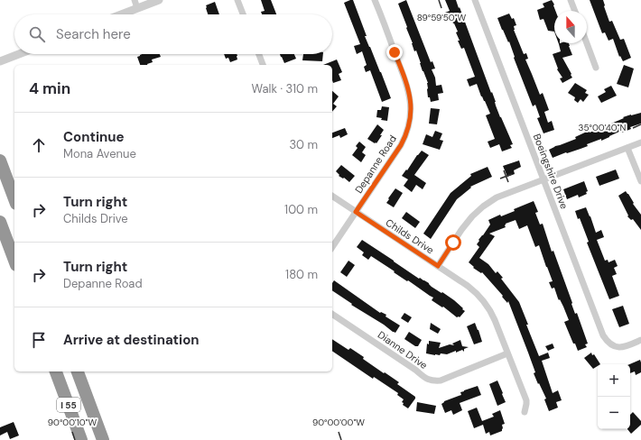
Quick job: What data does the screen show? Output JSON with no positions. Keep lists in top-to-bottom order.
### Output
{
  "streets": {
    "highway": ["I 55"],
    "street": [
      "Depanne Road",
      "Boeingshire Drive",
      "Childs Drive",
      "Dianne Drive"
    ]
  },
  "crossings": [
    ["Depanne Road", "Childs Drive"],
    ["Childs Drive", "Dianne Drive"]
  ],
  "north": "top",
  "page": {
    "search": "Search here",
    "heading": ["4 min", "Walk · 310 m"],
    "list": [
      ["Continue", "Mona Avenue", "30 m"],
      ["Turn right", "Childs Drive", "100 m"],
      ["Turn right", "Depanne Road", "180 m"],
      "Arrive at destination"
    ],
    "map_buttons": ["+", "−"]
  },
  "coordinates": [
    "89°59'50\"W",
    "35°00'40\"N",
    "90°00'10\"W",
    "90°00'00\"W"
  ]
}
